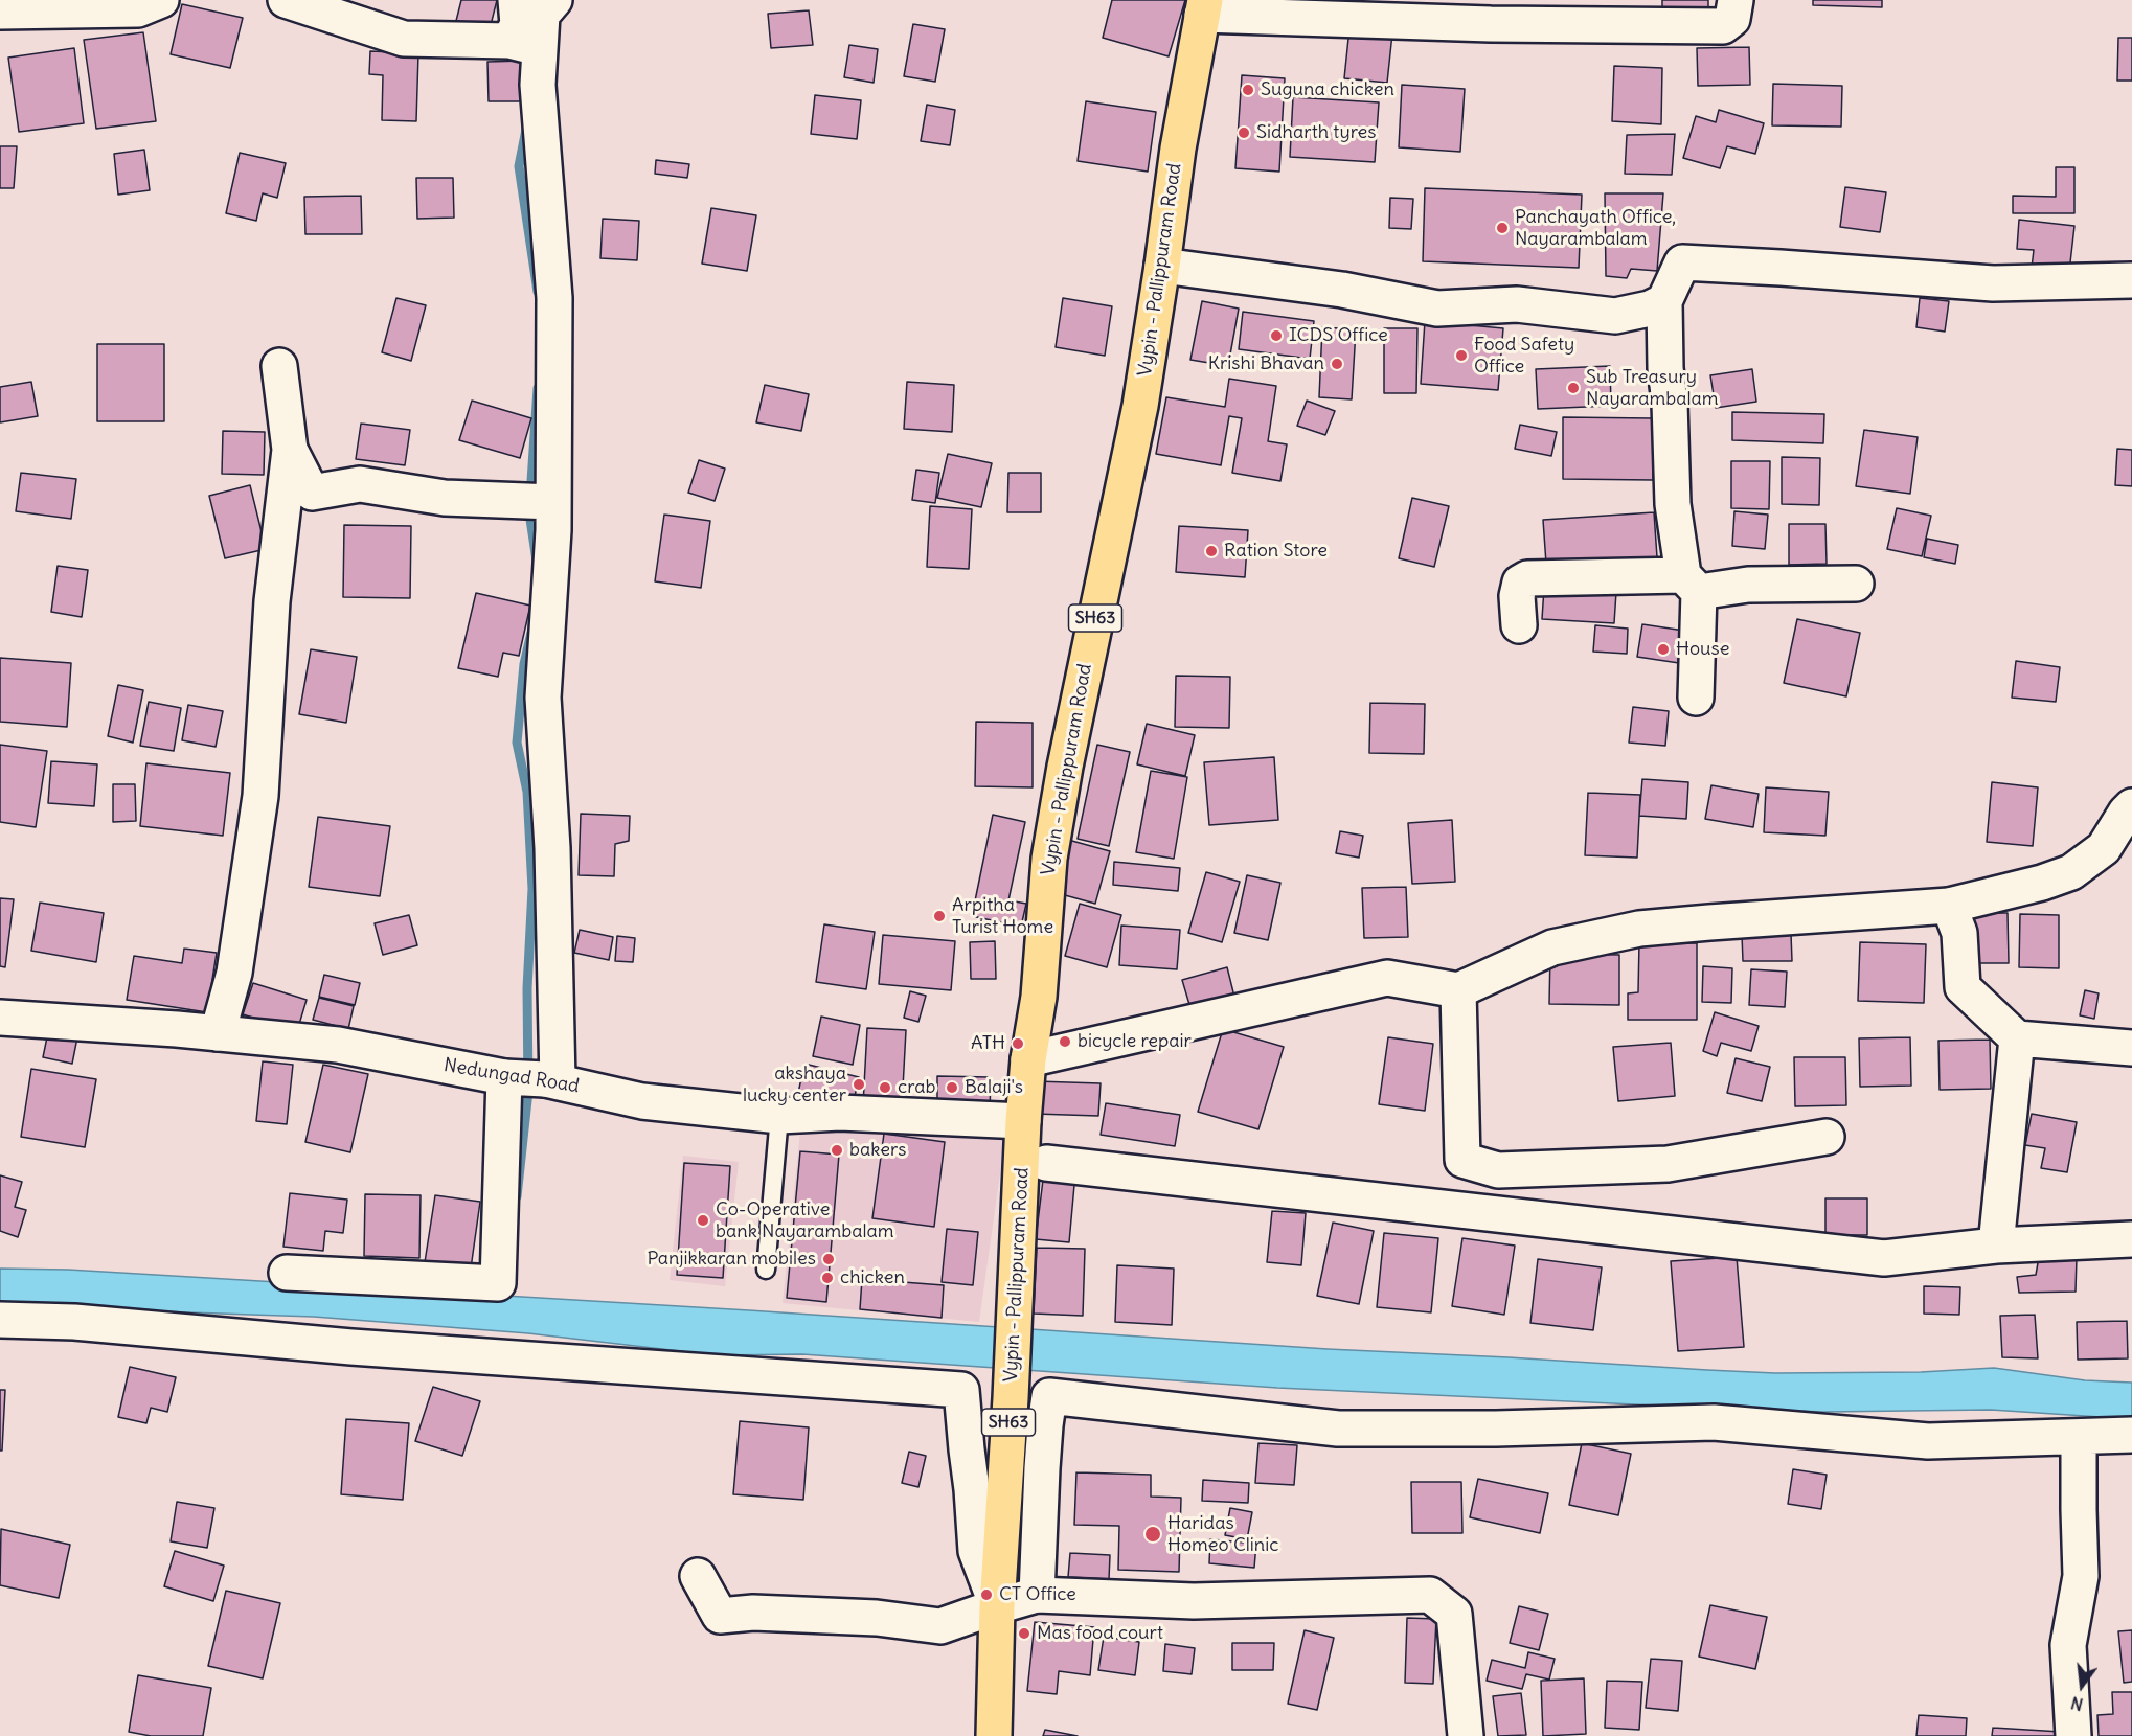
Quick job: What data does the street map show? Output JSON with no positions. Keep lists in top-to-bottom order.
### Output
{
  "streets": {
    "main road": ["Vypin - Pallippuram Road", "SH63"],
    "street": ["Nedungad Road"]
  },
  "crossings": [
    ["Vypin - Pallippuram Road", "Nedungad Road"]
  ],
  "places": [
    "Suguna chicken",
    "Sidharth tyres",
    "Panchayath Office, Nayarambalam",
    "ICDS Office",
    "Food Safety Office",
    "Krishi Bhavan",
    "Sub Treasury Nayarambalam",
    "Ration Store",
    "House",
    "Arpitha Turist Home",
    "bicycle repair",
    "ATH",
    "akshaya lucky center",
    "crab",
    "Balaji's",
    "bakers",
    "Co-Operative bank Nayarambalam",
    "Panjikkaran mobiles",
    "chicken",
    "Haridas Homeo Clinic",
    "CT Office",
    "Mas food court"
  ],
  "north": "bottom"
}
